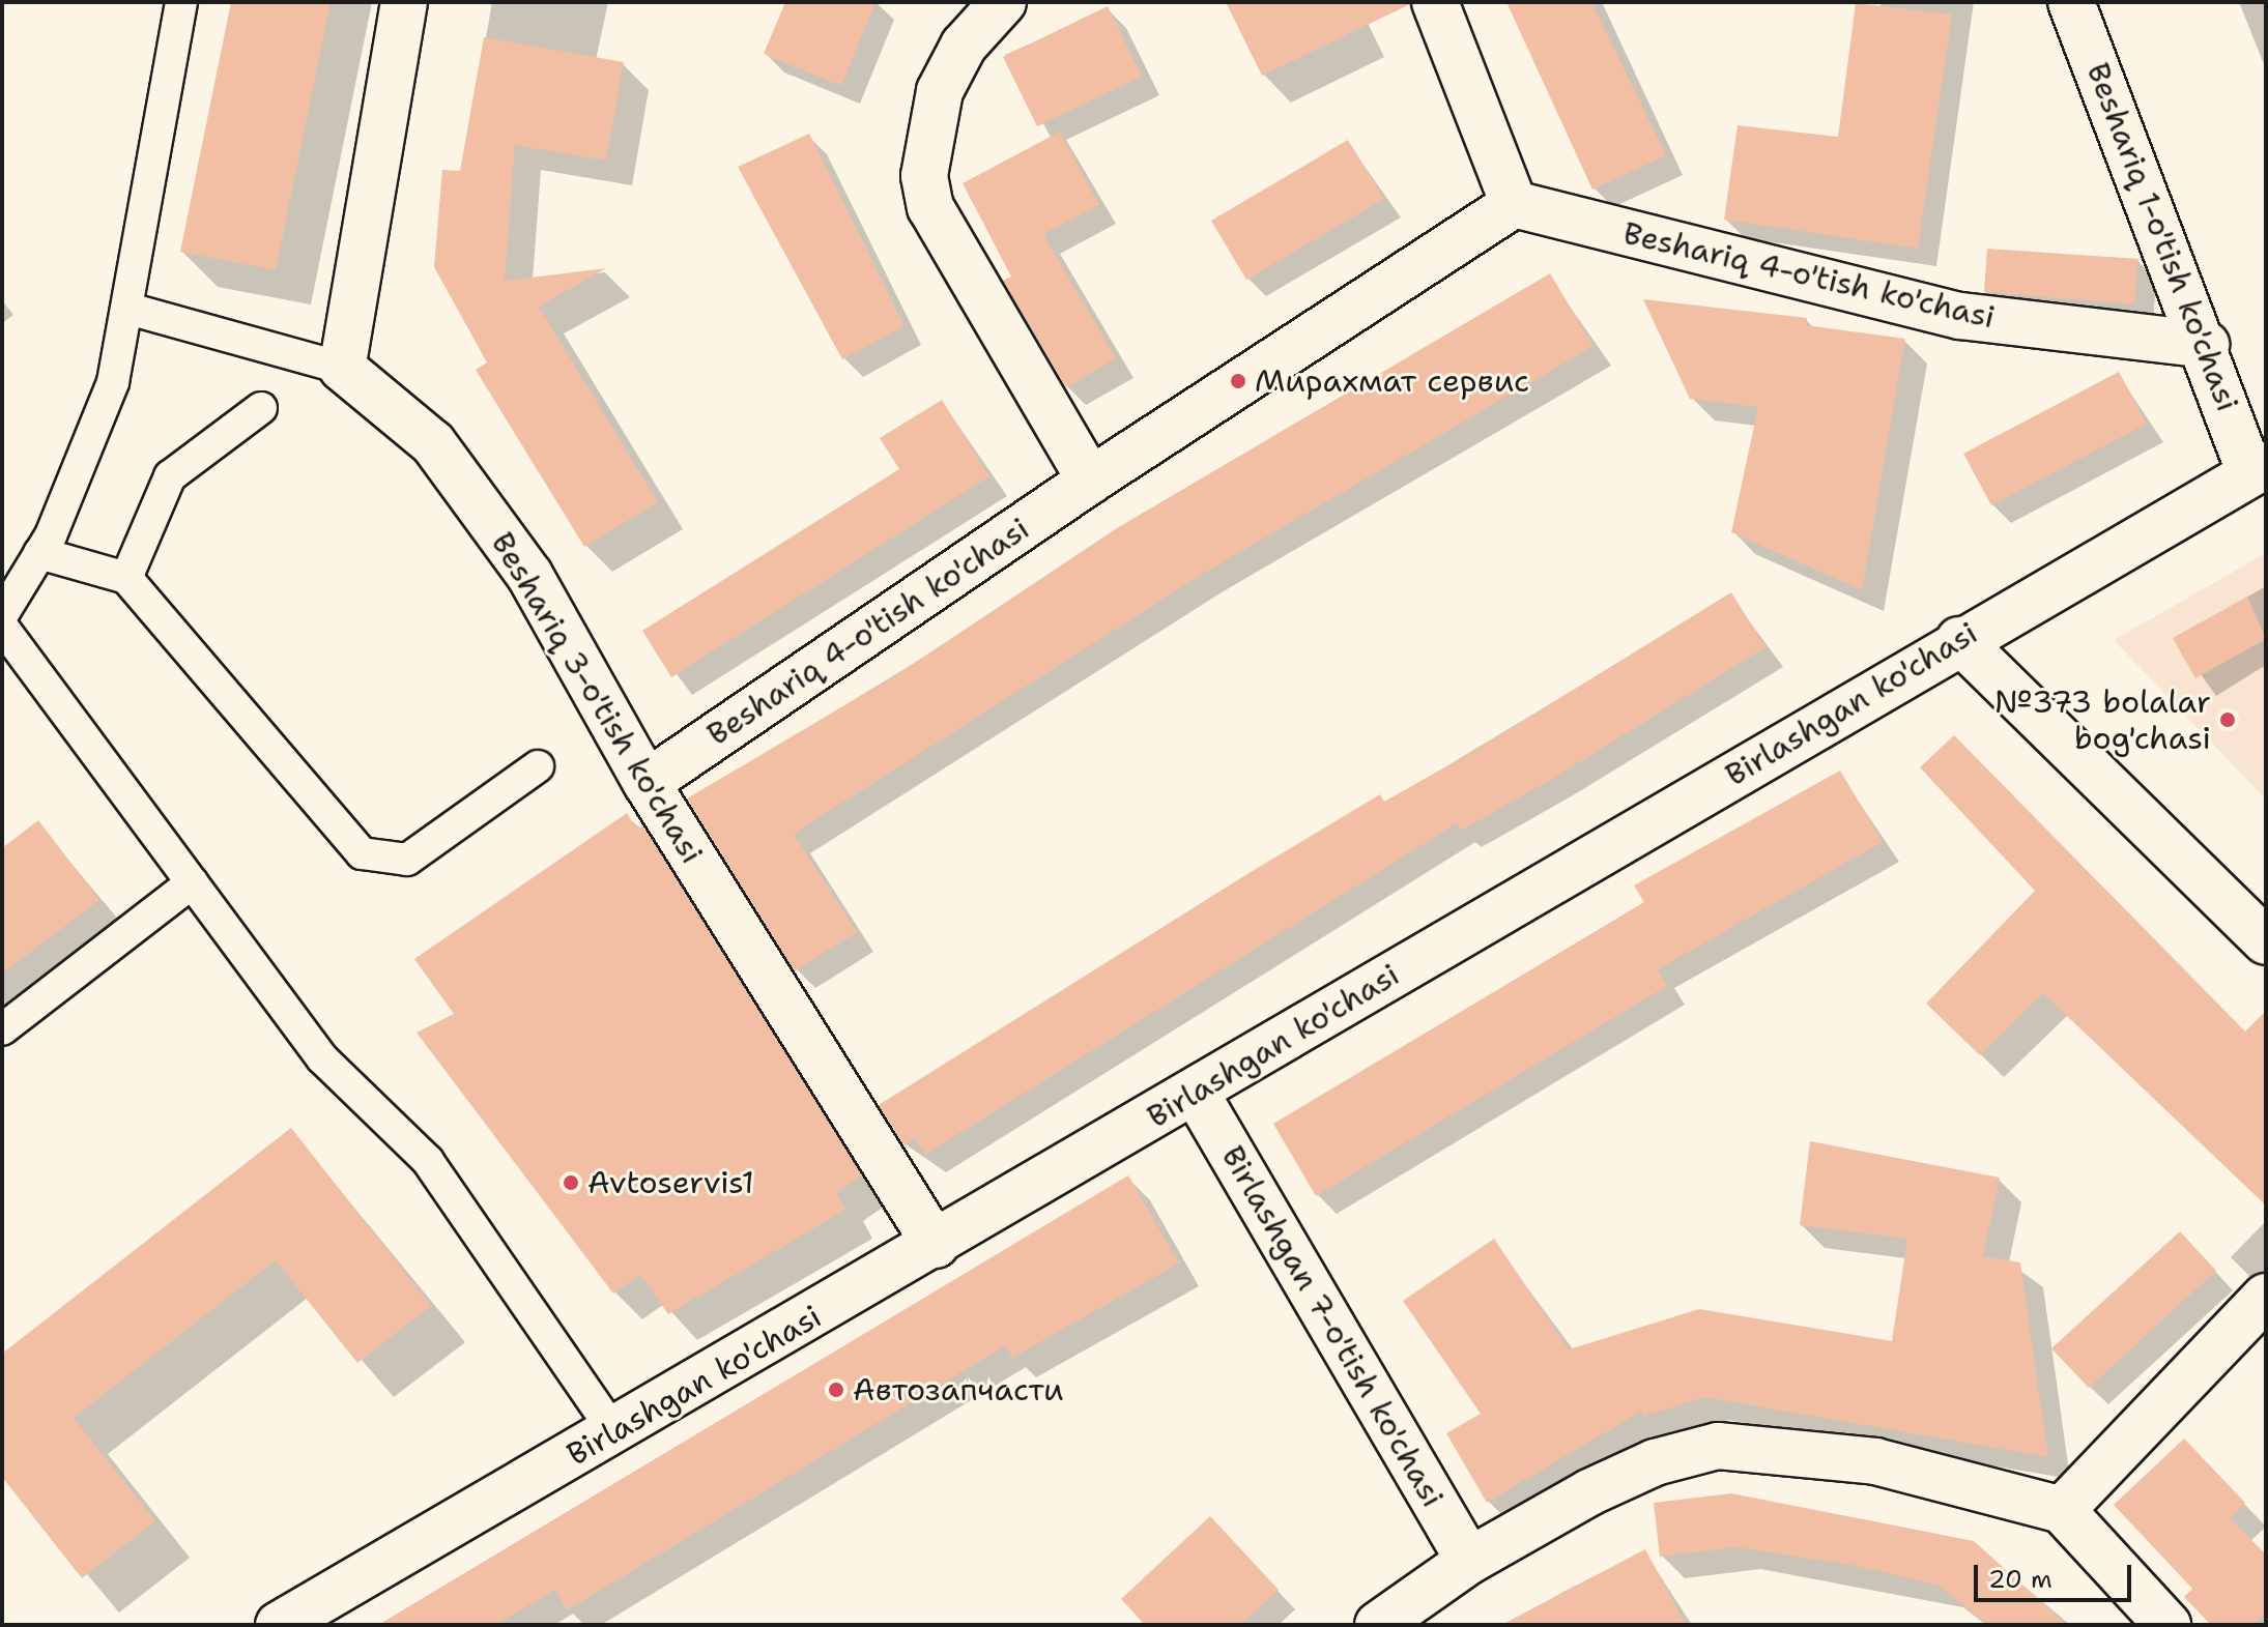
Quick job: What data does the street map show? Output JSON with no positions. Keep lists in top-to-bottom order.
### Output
{
  "streets": {
    "street": [
      "Beshariq 1-o'tish ko'chasi",
      "Beshariq 4-o'tish ko'chasi",
      "Beshariq 3-o'tish ko'chasi",
      "Birlashgan ko'chasi",
      "Birlashgan 7-o'tish ko'chasi"
    ]
  },
  "crossings": [
    ["Beshariq 1-o'tish ko'chasi", "Beshariq 4-o'tish ko'chasi"],
    ["Beshariq 1-o'tish ko'chasi", "Birlashgan ko'chasi"],
    ["Beshariq 4-o'tish ko'chasi", "Beshariq 3-o'tish ko'chasi"],
    ["Beshariq 3-o'tish ko'chasi", "Birlashgan ko'chasi"],
    ["Birlashgan ko'chasi", "Birlashgan 7-o'tish ko'chasi"]
  ],
  "places": [
    "Мирахмат сервис",
    "№373 bolalar bog'chasi",
    "Avtoservis1",
    "Автозапчасти"
  ],
  "scale_bar": "20 m"
}
